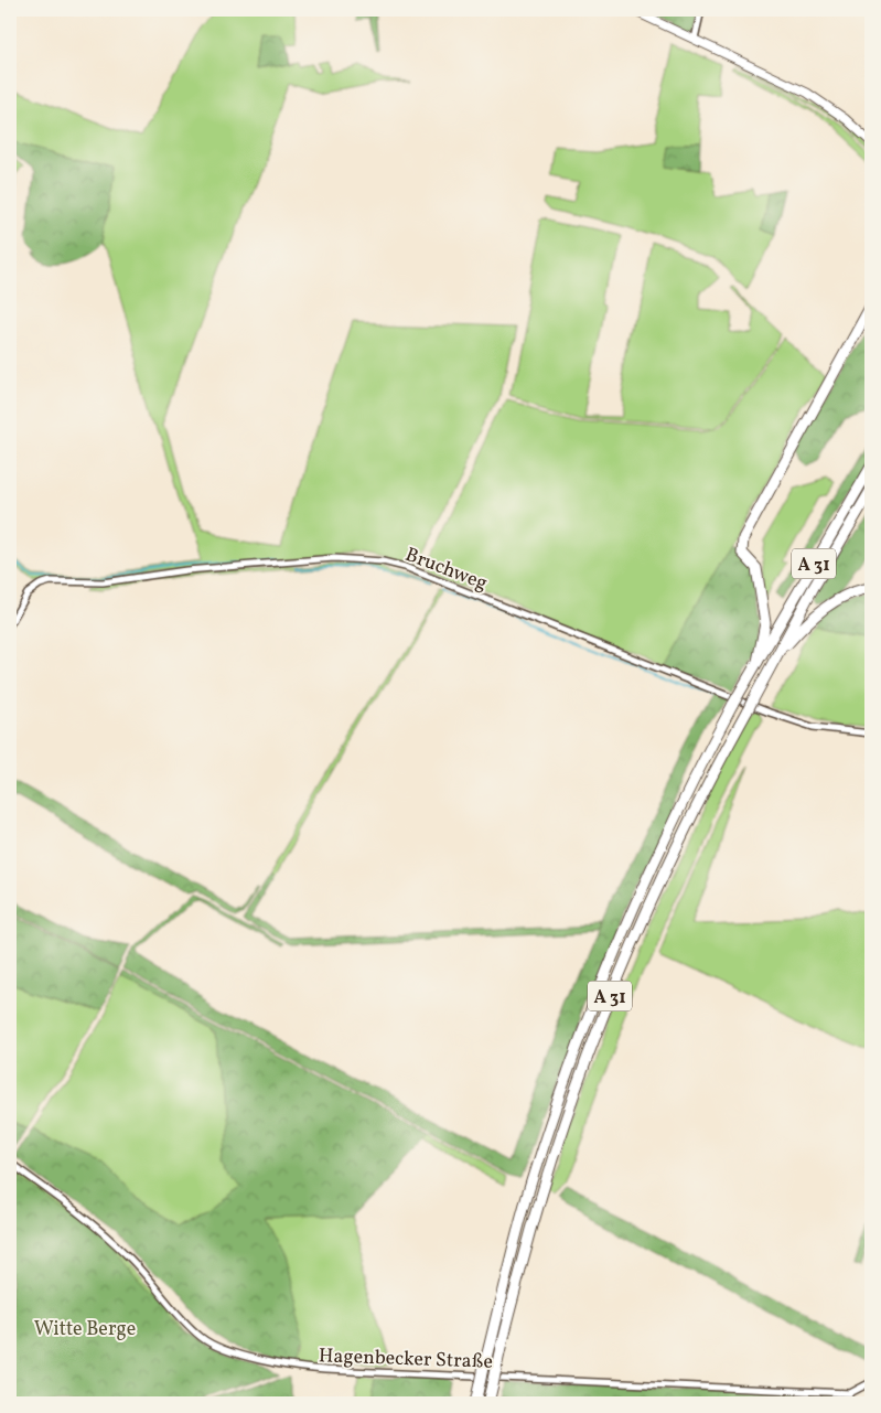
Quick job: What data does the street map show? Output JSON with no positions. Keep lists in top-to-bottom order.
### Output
{
  "streets": {
    "highway": ["A 31"],
    "street": ["Bruchweg", "Hagenbecker Straße"]
  },
  "parks": ["Witte Berge"]
}
